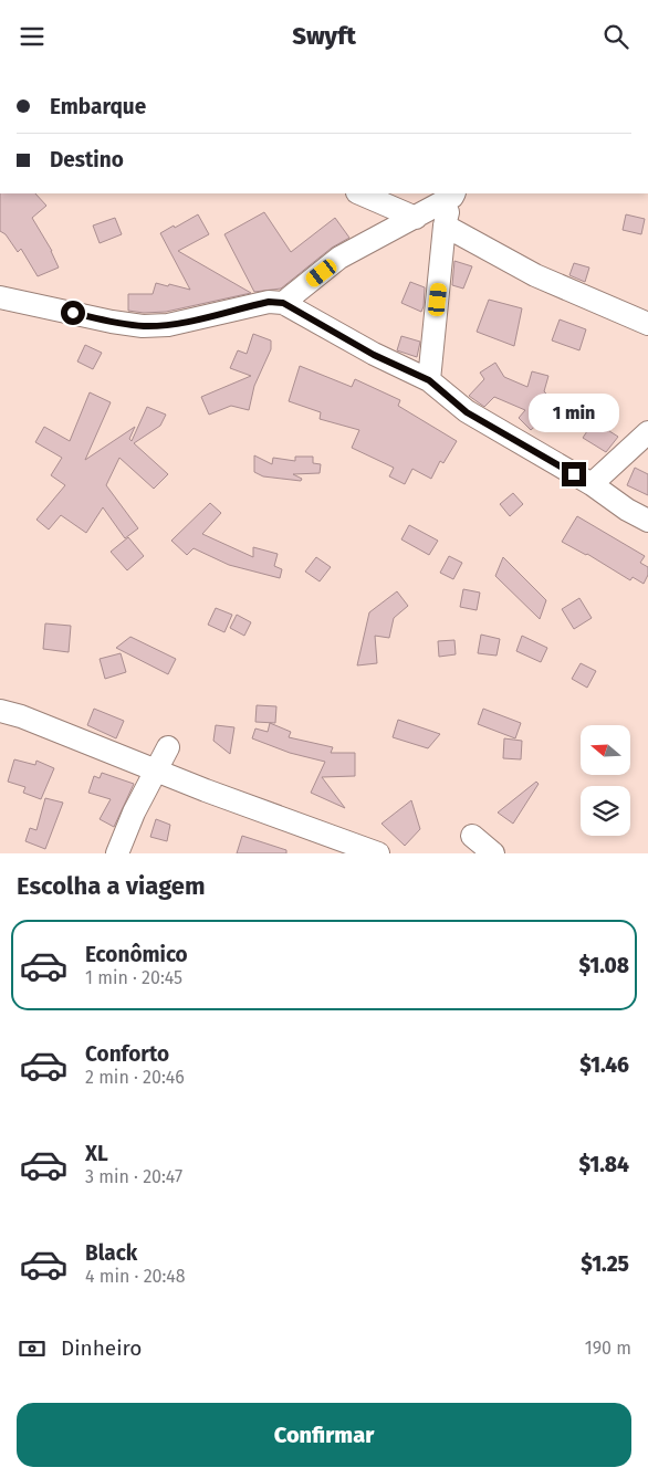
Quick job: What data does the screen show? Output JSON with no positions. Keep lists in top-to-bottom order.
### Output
{
  "north": "left",
  "page": {
    "header": "Swyft",
    "banner": ["Embarque", "Destino"],
    "bubble": "1 min",
    "heading": "Escolha a viagem",
    "list": [
      {
        "name": "Econômico",
        "note": "1 min · 20:45",
        "value": "$1.08"
      },
      {
        "name": "Conforto",
        "note": "2 min · 20:46",
        "value": "$1.46"
      },
      {
        "name": "XL",
        "note": "3 min · 20:47",
        "value": "$1.84"
      },
      {
        "name": "Black",
        "note": "4 min · 20:48",
        "value": "$1.25"
      }
    ],
    "pay": ["Dinheiro", "190 m"],
    "buttons": "Confirmar"
  }
}
